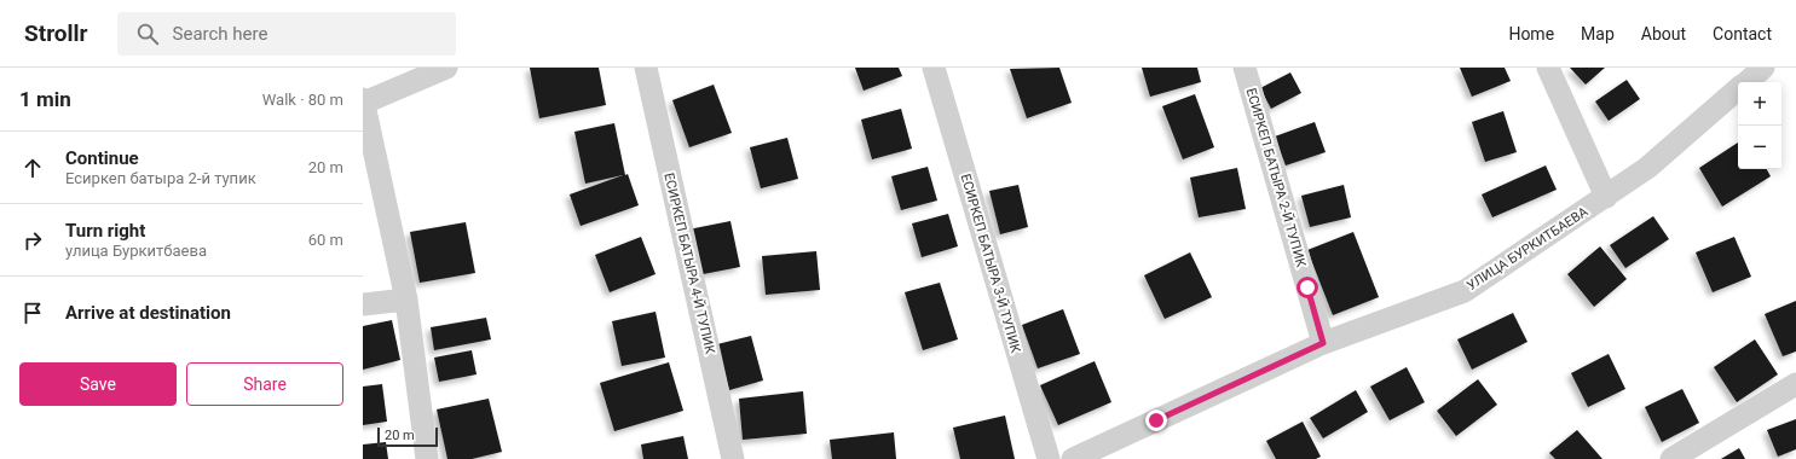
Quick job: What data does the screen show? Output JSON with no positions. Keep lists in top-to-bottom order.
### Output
{
  "streets": {
    "street": [
      "ЕСИРКЕП БАТЫРА 2-Й ТУПИК",
      "УЛИЦА БУРКИТБАЕВА",
      "ЕСИРКЕП БАТЫРА 4-Й ТУПИК",
      "ЕСИРКЕП БАТЫРА 3-Й ТУПИК"
    ]
  },
  "crossings": [
    ["ЕСИРКЕП БАТЫРА 2-Й ТУПИК", "УЛИЦА БУРКИТБАЕВА"]
  ],
  "scale_bar": "20 m",
  "page": {
    "header": "Strollr",
    "search": "Search here",
    "nav": [
      "Home",
      "Map",
      "About",
      "Contact"
    ],
    "heading": ["1 min", "Walk · 80 m"],
    "map_buttons": ["+", "−"],
    "list": [
      ["Continue", "Есиркеп батыра 2-й тупик", "20 m"],
      ["Turn right", "улица Буркитбаева", "60 m"],
      "Arrive at destination"
    ],
    "buttons": ["Save", "Share"],
    "scale": "20 m"
  }
}
